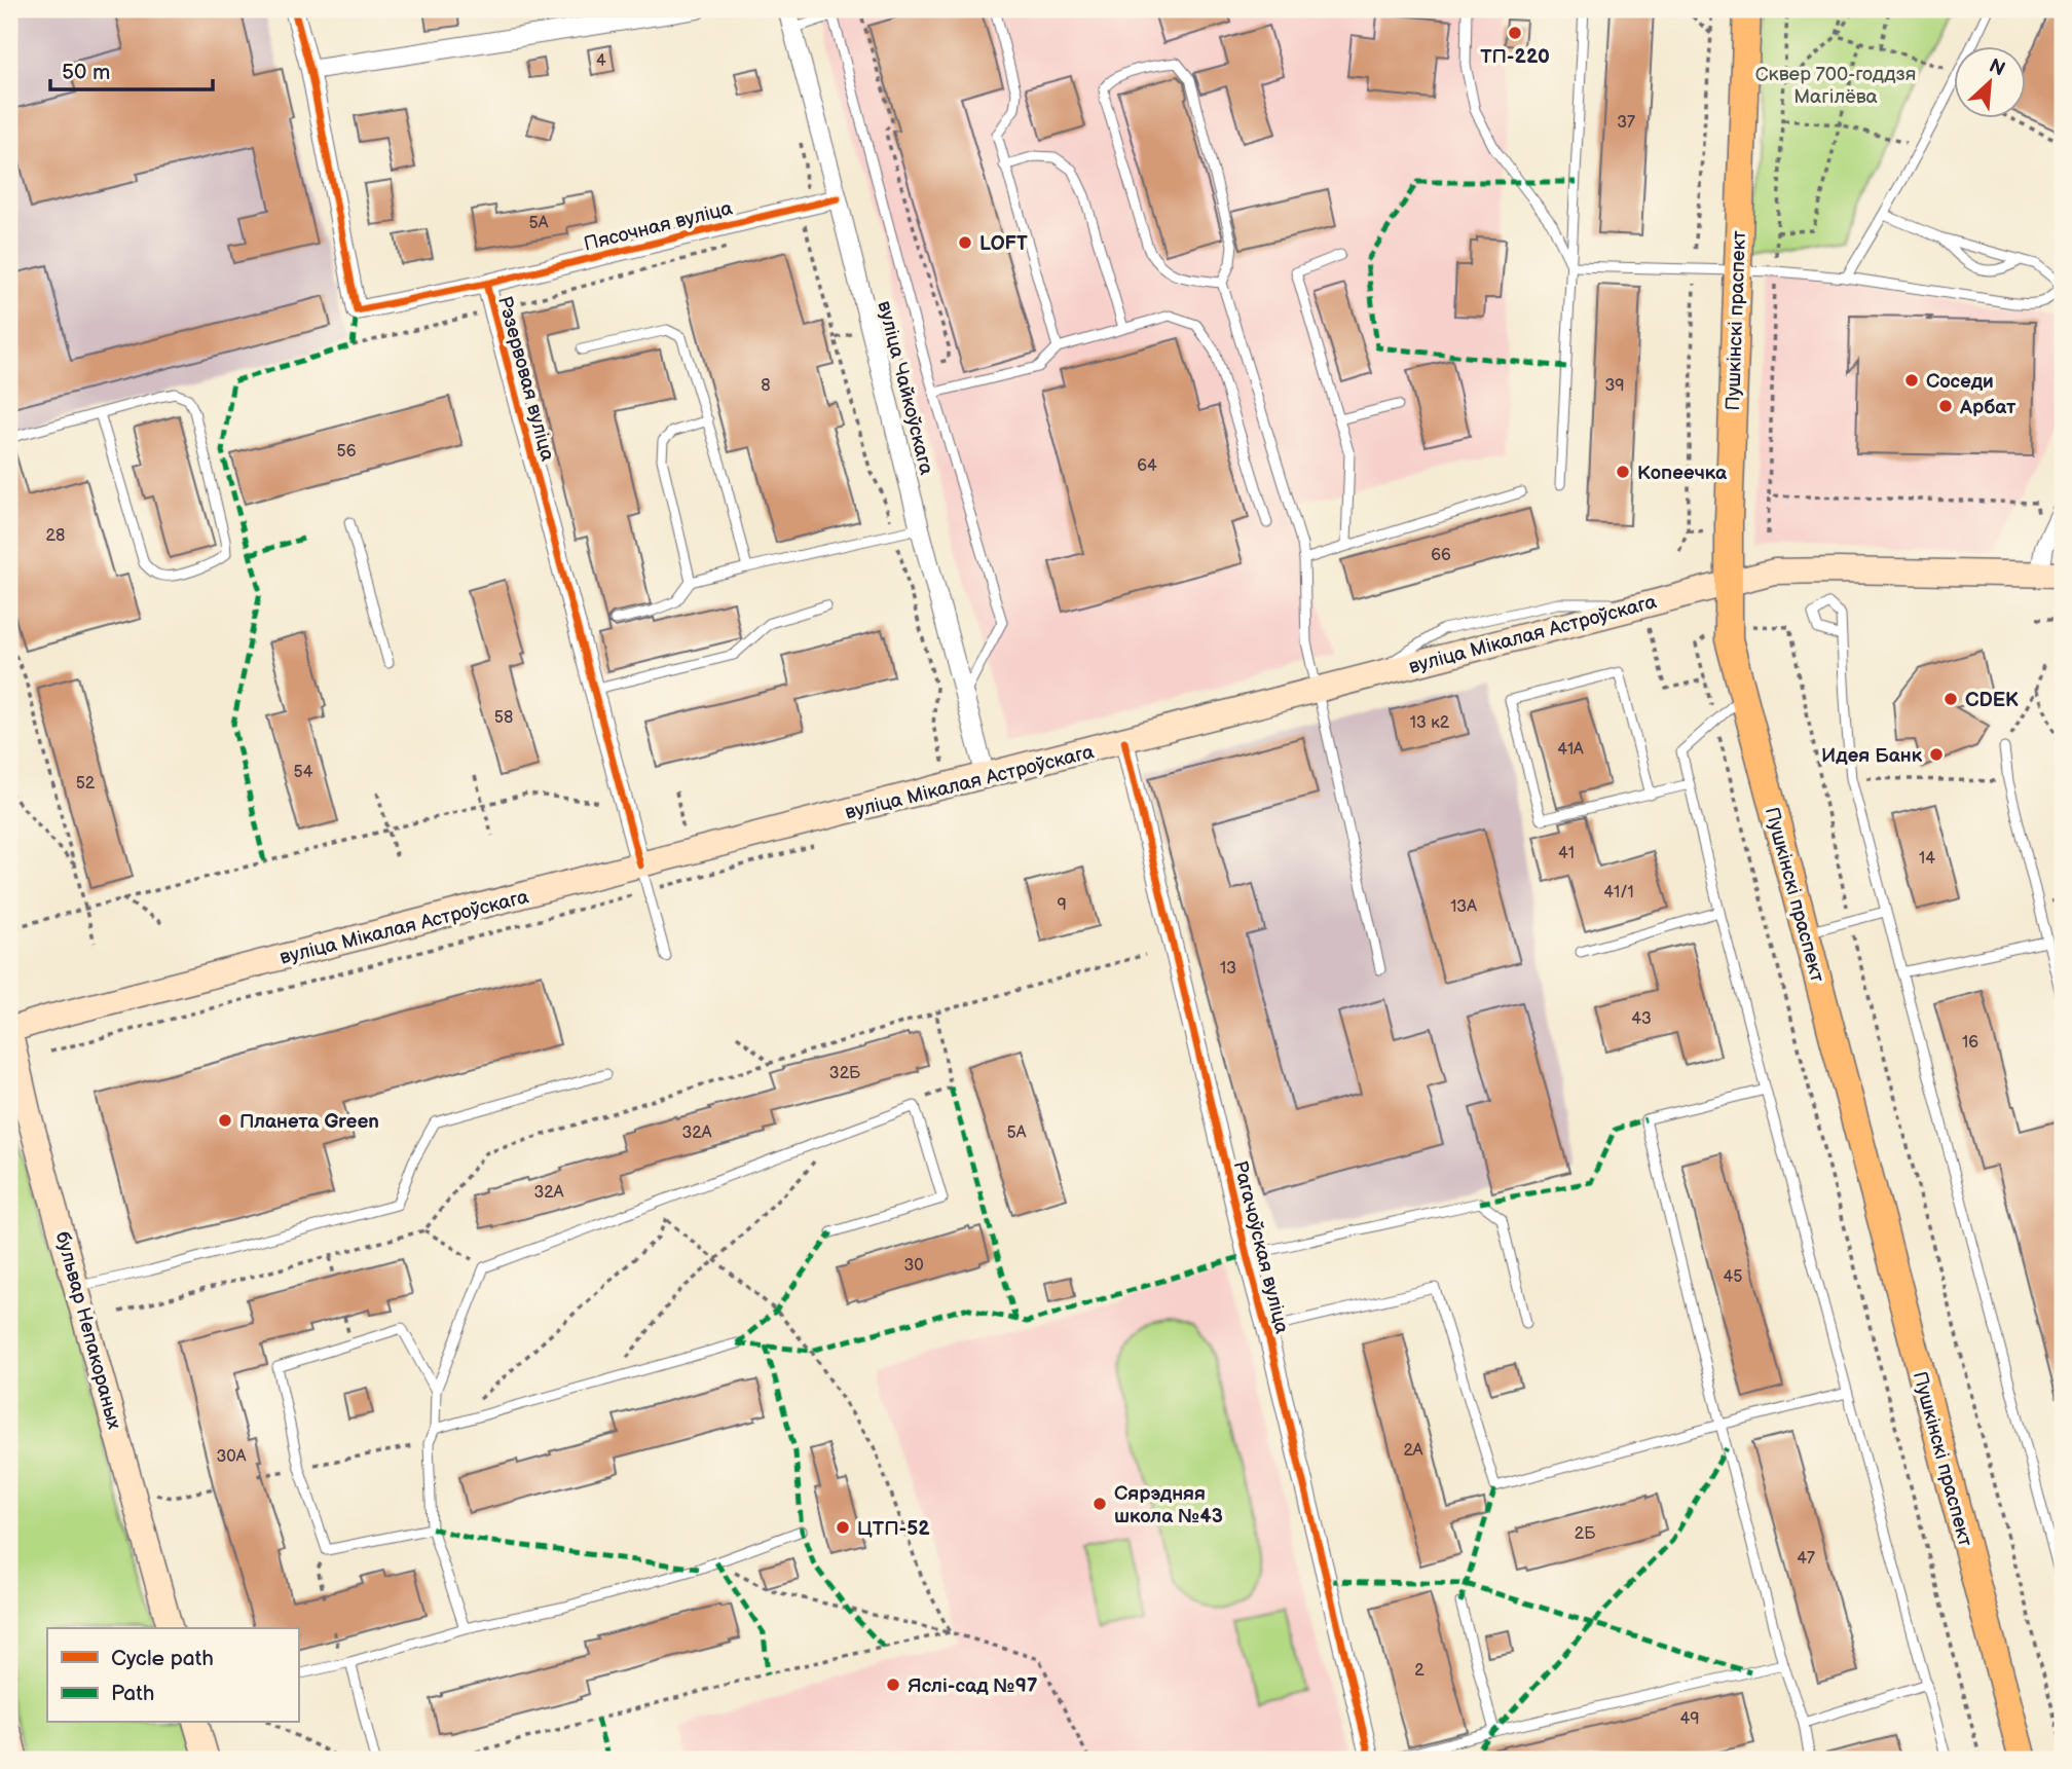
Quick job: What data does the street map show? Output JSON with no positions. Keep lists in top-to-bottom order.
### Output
{
  "streets": {
    "main road": ["Пушкінскі праспект", "вуліца Мікалая Астроўскага", "бульвар Непакораных"],
    "street": [
      "Пясочная вуліца",
      "Рэзервовая вуліца",
      "вуліца Чайкоўскага",
      "Рагачоўская вуліца"
    ]
  },
  "crossings": [
    ["Пясочная вуліца", "Рэзервовая вуліца"],
    ["Пясочная вуліца", "вуліца Чайкоўскага"],
    ["Пушкінскі праспект", "вуліца Мікалая Астроўскага"],
    ["Рэзервовая вуліца", "вуліца Мікалая Астроўскага"],
    ["вуліца Чайкоўскага", "вуліца Мікалая Астроўскага"],
    ["вуліца Мікалая Астроўскага", "Рагачоўская вуліца"],
    ["вуліца Мікалая Астроўскага", "бульвар Непакораных"]
  ],
  "parks": ["Сквер 700-годдзя Магілёва"],
  "places": [
    "ТП-220",
    "LOFT",
    "Соседи",
    "Арбат",
    "Копеечка",
    "CDEK",
    "Идея Банк",
    "Планета Green",
    "Сярэдняя школа №43",
    "ЦТП-52",
    "Яслі-сад №97"
  ],
  "house_numbers": [
    "4",
    "37",
    "5А",
    "8",
    "39",
    "56",
    "64",
    "28",
    "66",
    "58",
    "13 к2",
    "41А",
    "54",
    "52",
    "41",
    "14",
    "41/1",
    "9",
    "13А",
    "13",
    "43",
    "16",
    "32Б",
    "32А",
    "5А",
    "32А",
    "30",
    "45",
    "2А",
    "30А",
    "2Б",
    "47",
    "2",
    "49"
  ],
  "legend": ["Cycle path", "Path"],
  "scale_bar": "50 m",
  "north": "top right"
}
